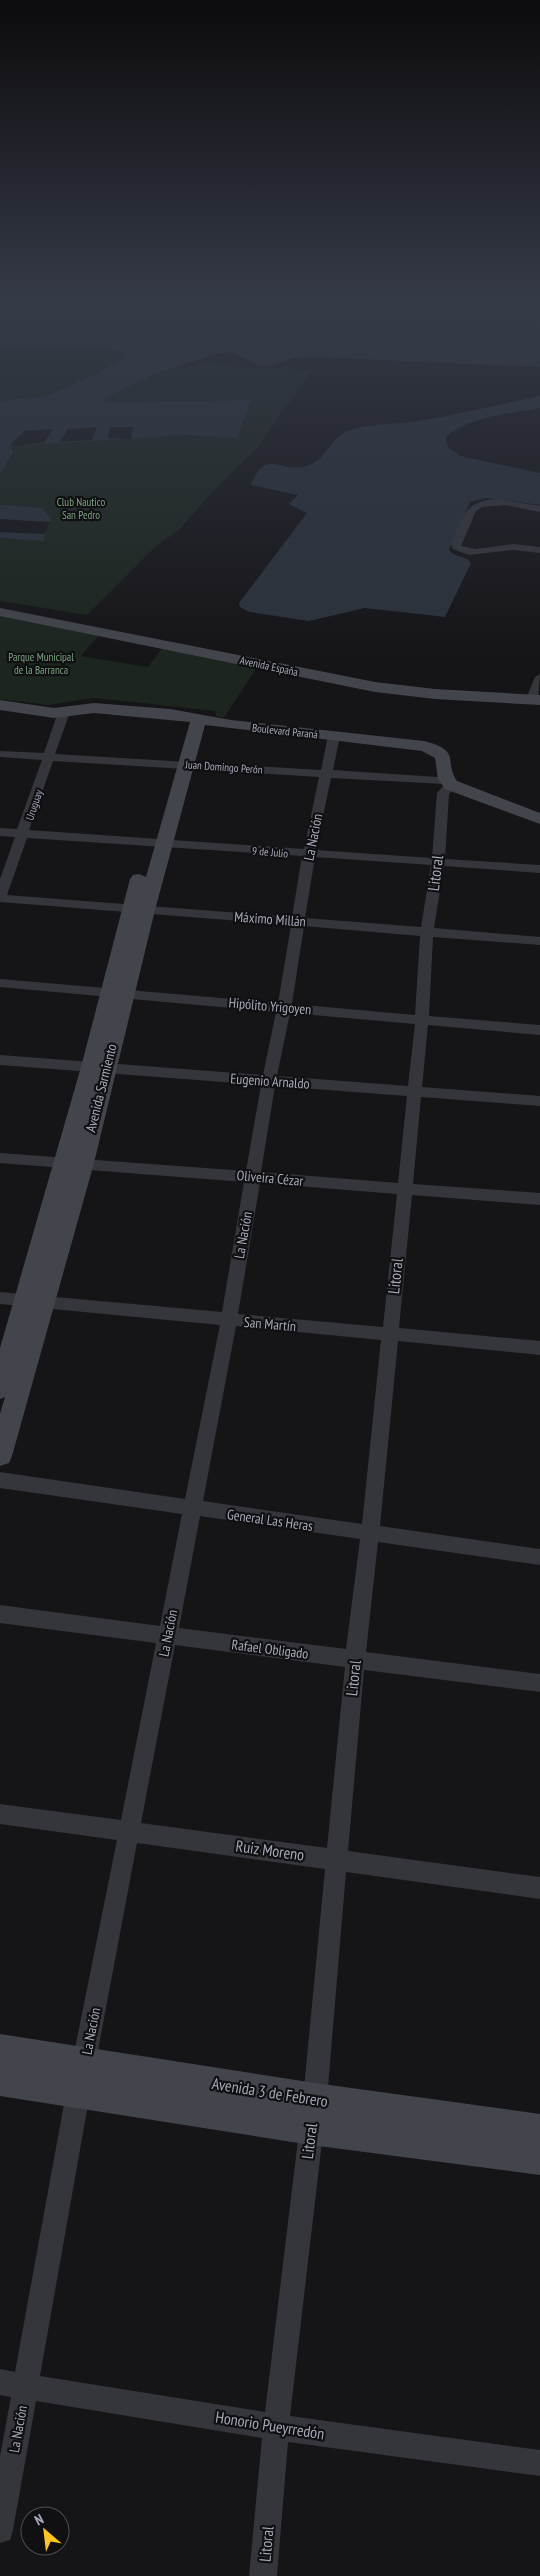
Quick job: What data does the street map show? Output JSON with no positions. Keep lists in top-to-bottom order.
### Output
{
  "streets": {
    "main road": [
      "Avenida España",
      "Boulevard Paraná",
      "Avenida Sarmiento",
      "Avenida 3 de Febrero"
    ],
    "street": [
      "Juan Domingo Perón",
      "Uruguay",
      "La Nación",
      "9 de Julio",
      "Litoral",
      "Máximo Millán",
      "Hipólito Yrigoyen",
      "Eugenio Arnaldo",
      "Oliveira Cézar",
      "San Martín",
      "General Las Heras",
      "Rafael Obligado",
      "Ruiz Moreno",
      "Honorio Pueyrredón"
    ]
  },
  "crossings": [
    ["Boulevard Paraná", "Juan Domingo Perón"],
    ["Boulevard Paraná", "Uruguay"],
    ["Boulevard Paraná", "La Nación"],
    ["Boulevard Paraná", "Litoral"],
    ["Boulevard Paraná", "Avenida Sarmiento"],
    ["Juan Domingo Perón", "Uruguay"],
    ["Juan Domingo Perón", "La Nación"],
    ["Juan Domingo Perón", "Litoral"],
    ["Juan Domingo Perón", "Avenida Sarmiento"],
    ["Uruguay", "9 de Julio"],
    ["Uruguay", "Máximo Millán"],
    ["La Nación", "9 de Julio"],
    ["La Nación", "Máximo Millán"],
    ["La Nación", "Hipólito Yrigoyen"],
    ["La Nación", "Eugenio Arnaldo"],
    ["La Nación", "Oliveira Cézar"],
    ["La Nación", "San Martín"],
    ["La Nación", "General Las Heras"],
    ["La Nación", "Rafael Obligado"],
    ["La Nación", "Ruiz Moreno"],
    ["La Nación", "Avenida 3 de Febrero"],
    ["La Nación", "Honorio Pueyrredón"],
    ["9 de Julio", "Litoral"],
    ["9 de Julio", "Avenida Sarmiento"],
    ["Litoral", "Máximo Millán"],
    ["Litoral", "Hipólito Yrigoyen"],
    ["Litoral", "Eugenio Arnaldo"],
    ["Litoral", "Oliveira Cézar"],
    ["Litoral", "San Martín"],
    ["Litoral", "General Las Heras"],
    ["Litoral", "Rafael Obligado"],
    ["Litoral", "Ruiz Moreno"],
    ["Litoral", "Avenida 3 de Febrero"],
    ["Litoral", "Honorio Pueyrredón"],
    ["Máximo Millán", "Avenida Sarmiento"],
    ["Hipólito Yrigoyen", "Avenida Sarmiento"],
    ["Eugenio Arnaldo", "Avenida Sarmiento"],
    ["Avenida Sarmiento", "Oliveira Cézar"],
    ["Avenida Sarmiento", "San Martín"]
  ],
  "parks": ["Club Nautico San Pedro", "Parque Municipal de la Barranca"],
  "north": "top left"
}
